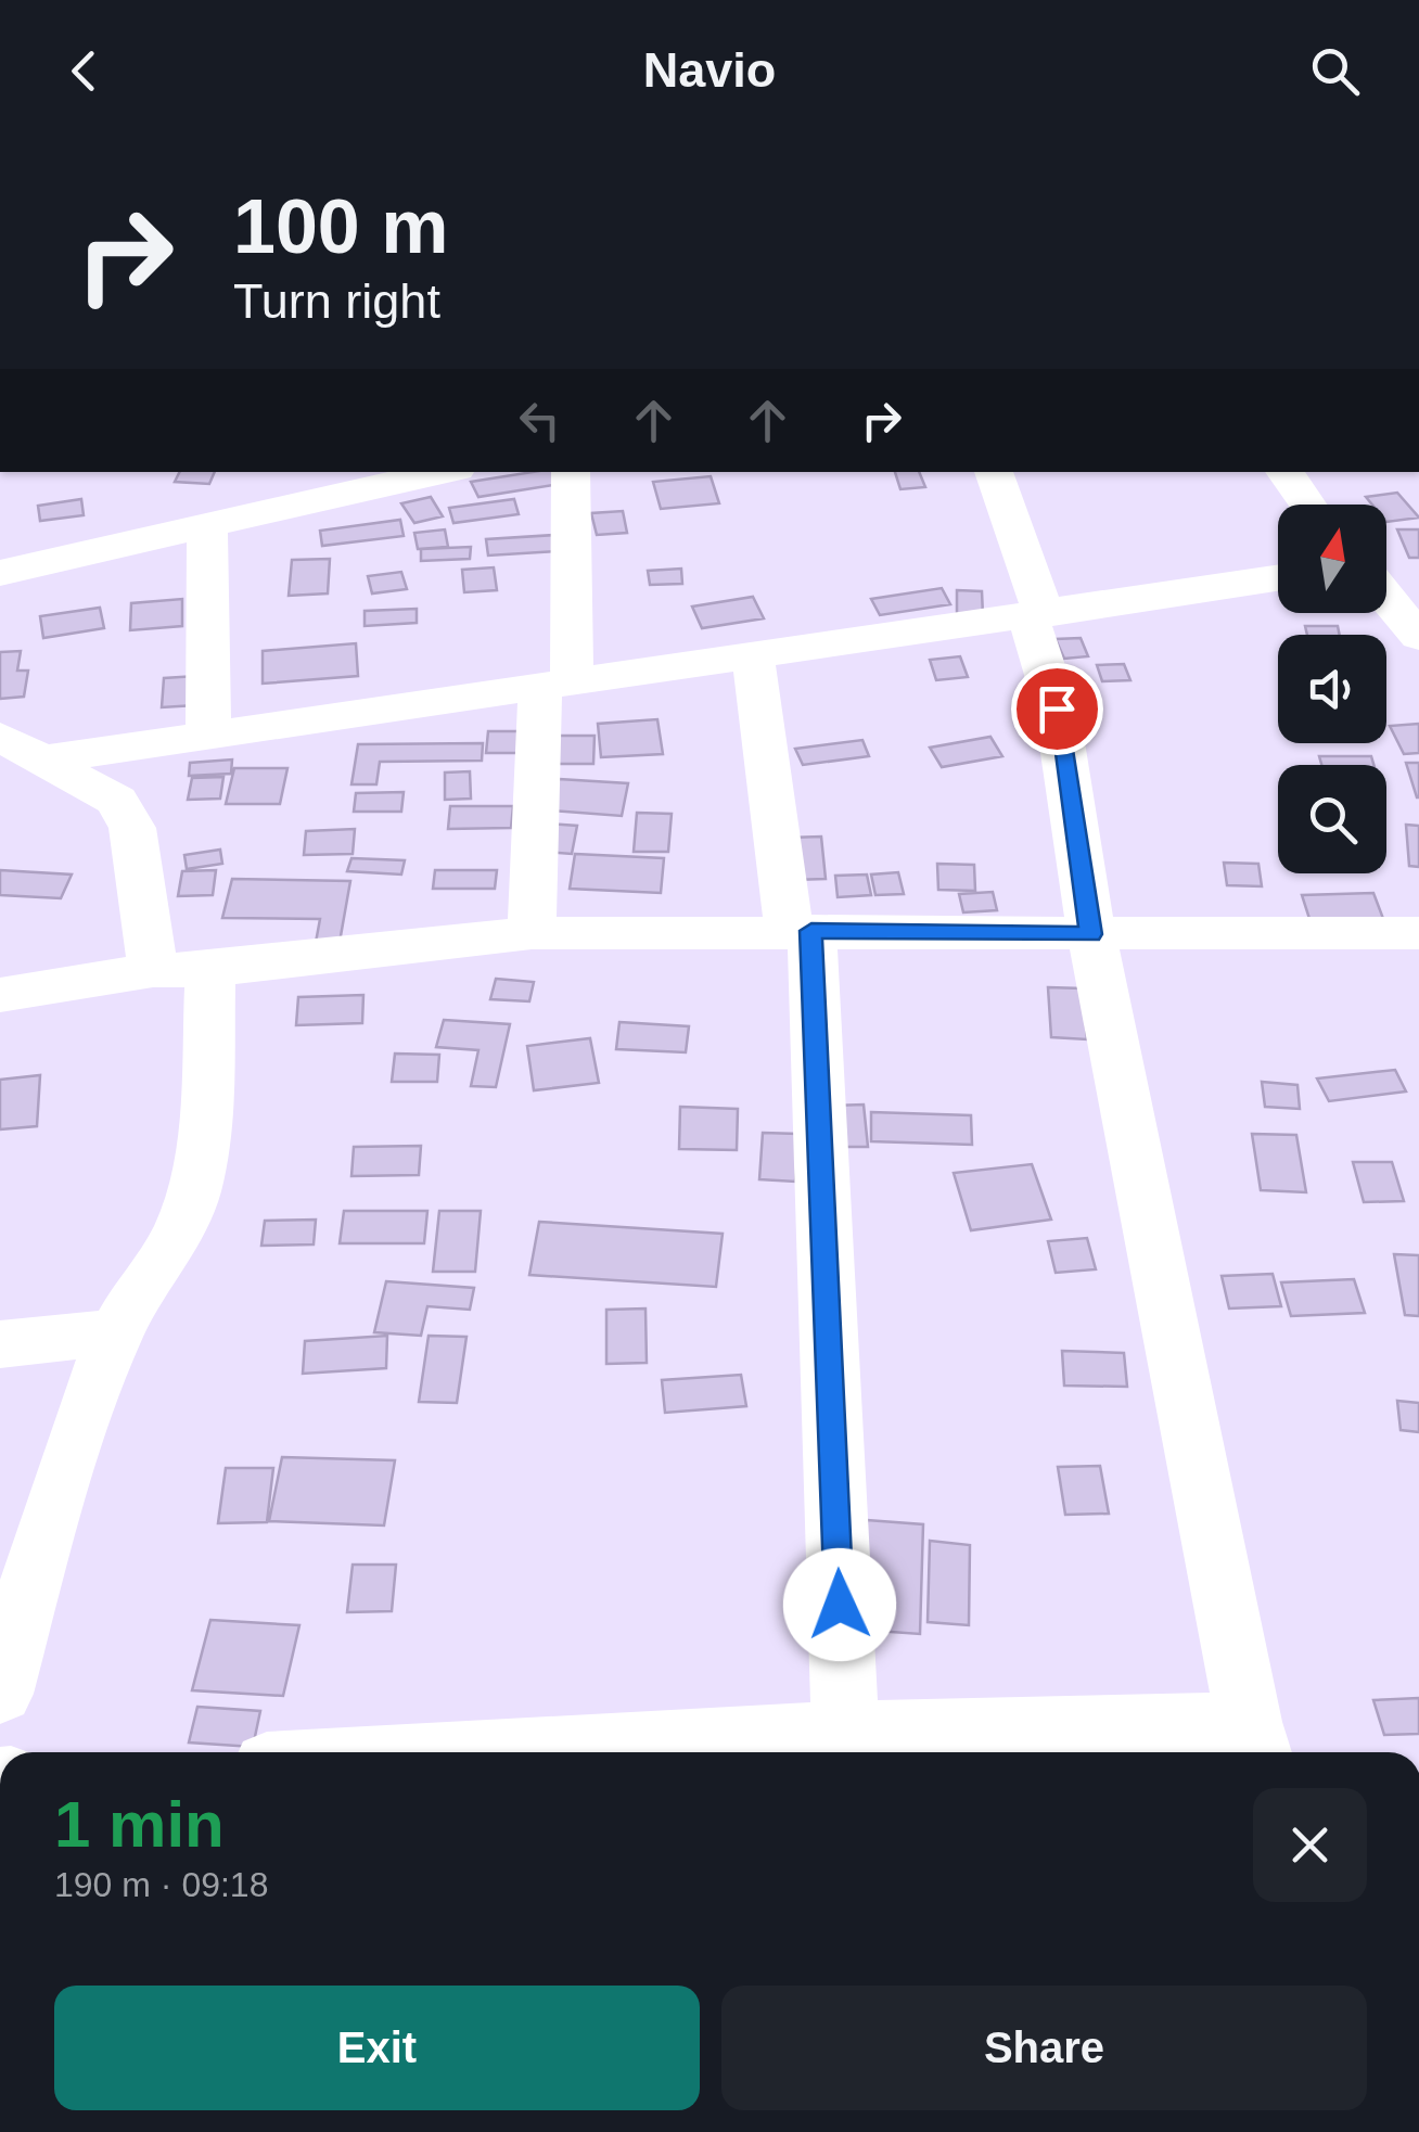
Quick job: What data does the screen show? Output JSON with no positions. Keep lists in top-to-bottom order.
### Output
{
  "north": "top",
  "page": {
    "header": "Navio",
    "turn": ["100 m", "Turn right"],
    "heading": ["1 min", "190 m · 09:18"],
    "buttons": ["Exit", "Share"]
  }
}
